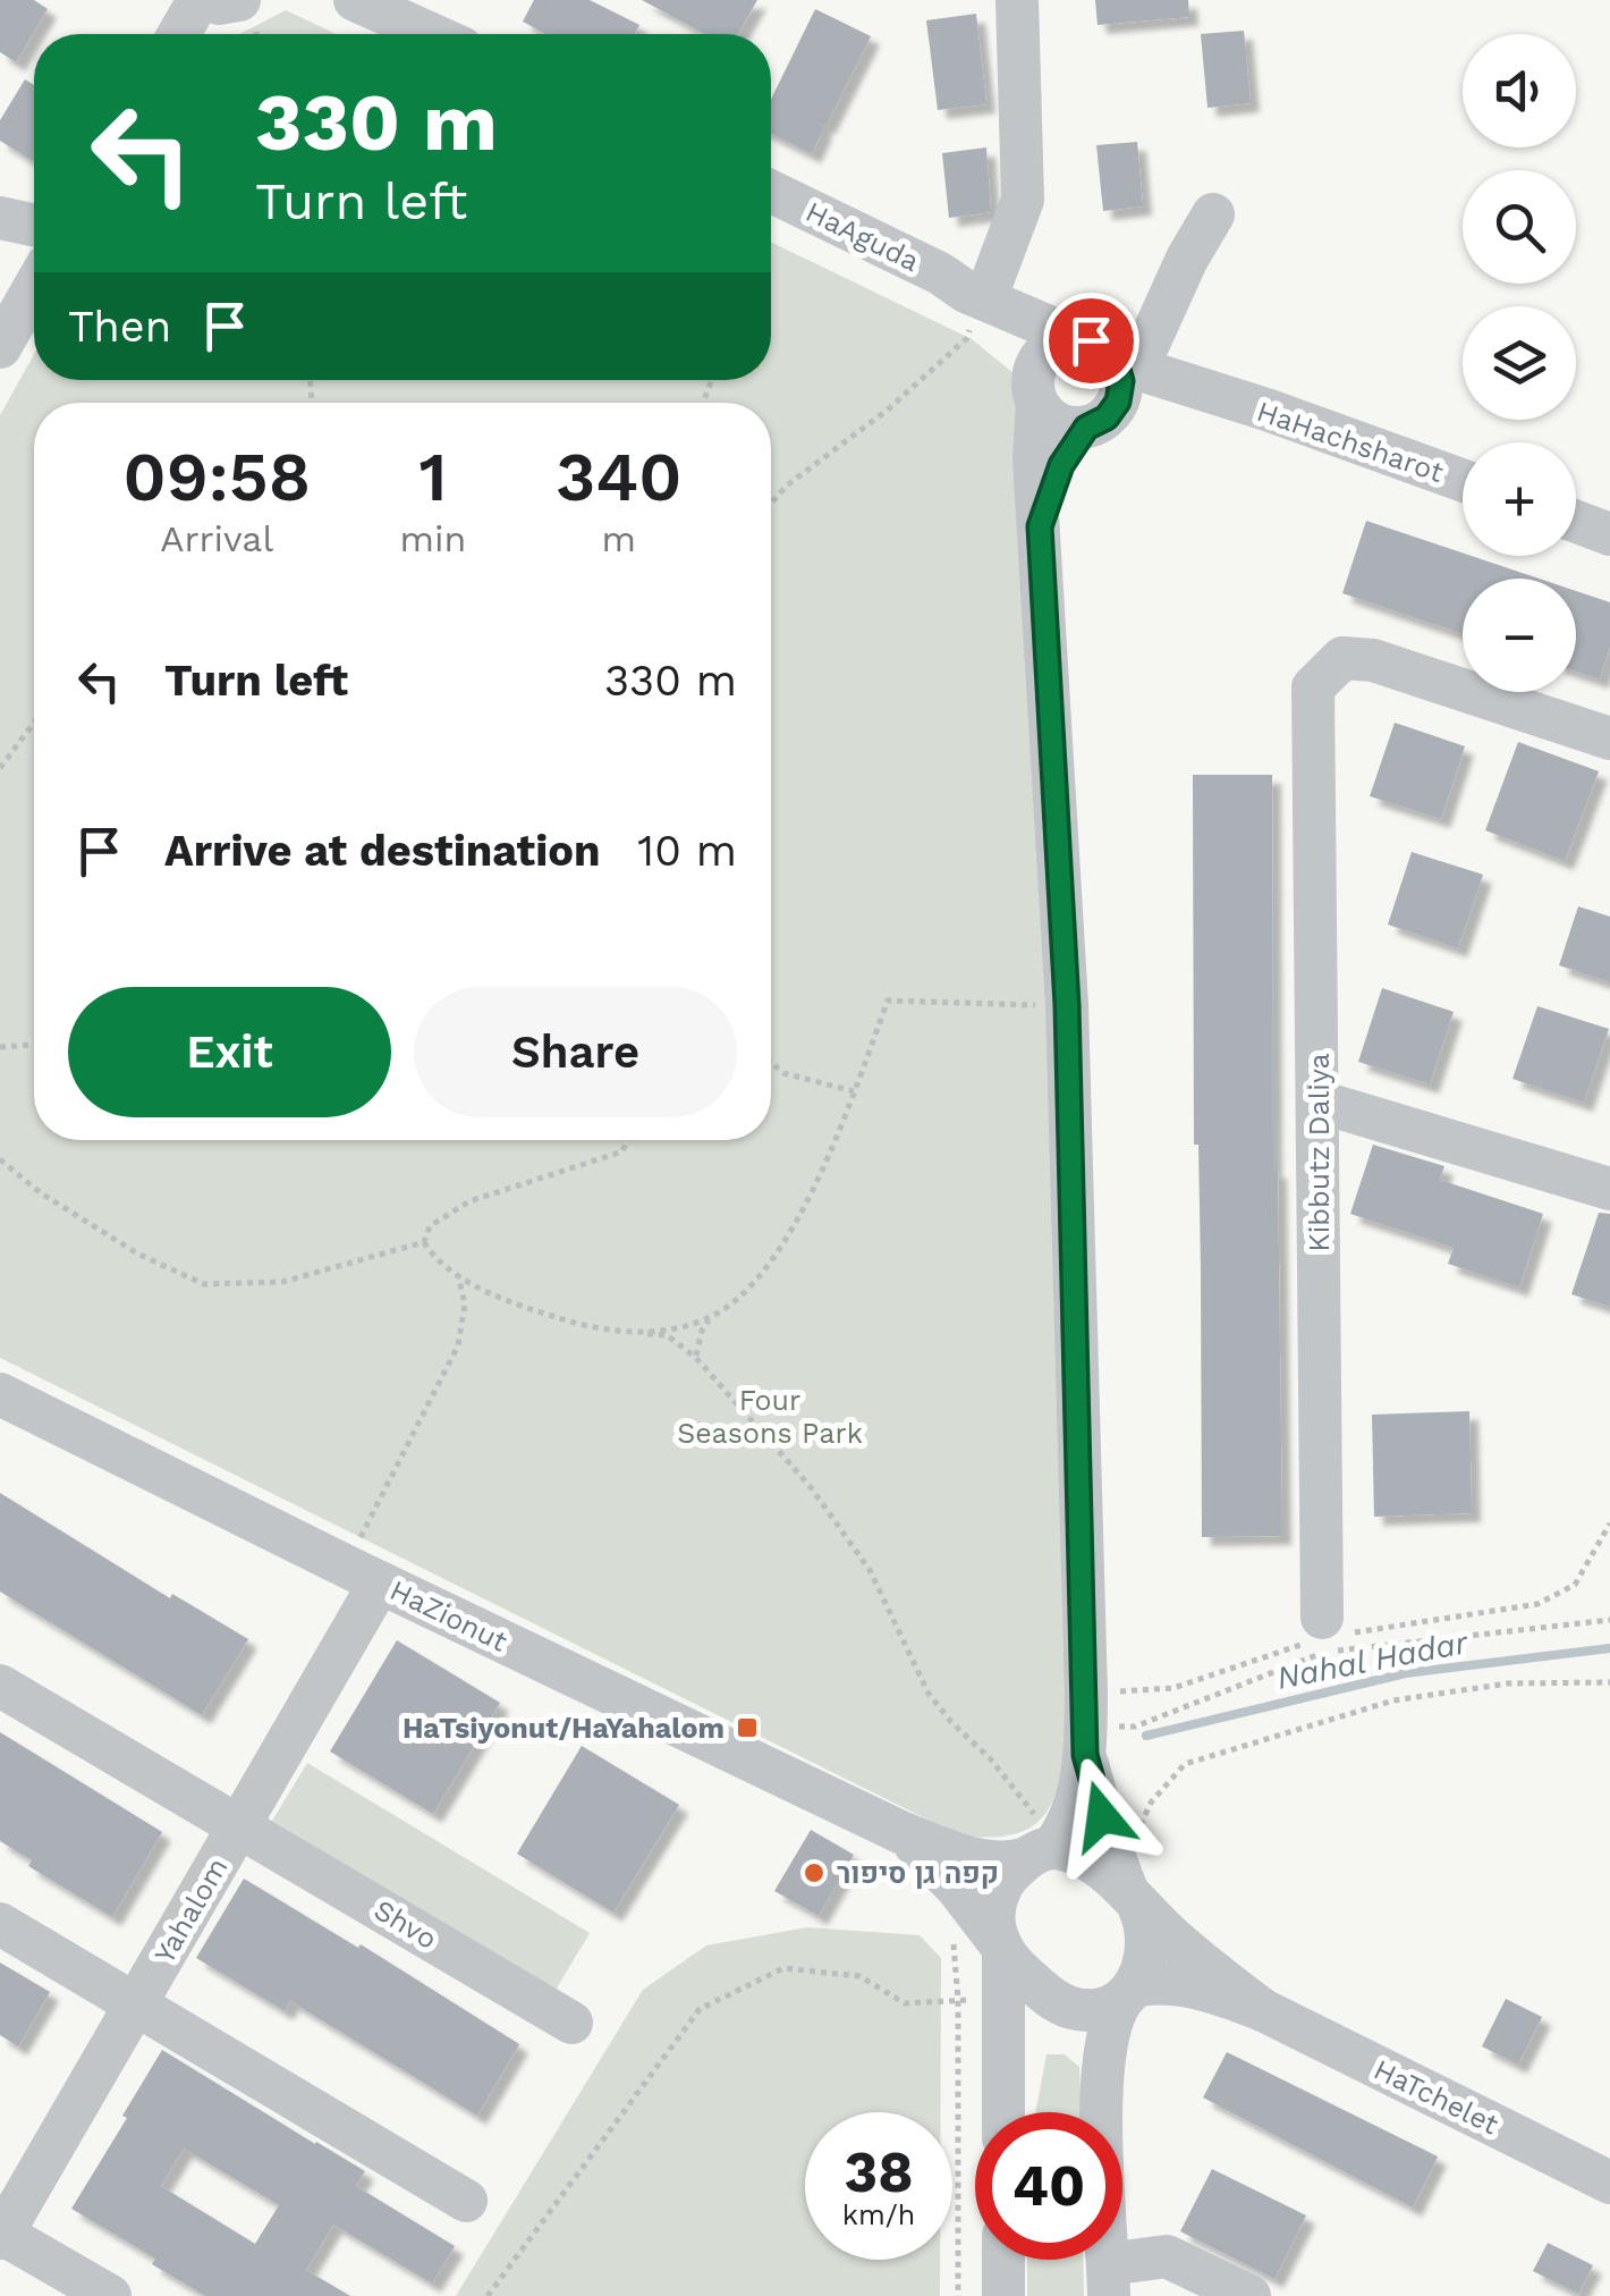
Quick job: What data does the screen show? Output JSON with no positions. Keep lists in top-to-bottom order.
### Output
{
  "streets": {
    "street": [
      "HaAguda",
      "HaHachsharot",
      "Kibbutz Daliya",
      "HaZionut",
      "Yahalom",
      "Shvo",
      "HaTchelet"
    ]
  },
  "crossings": [
    ["HaAguda", "HaHachsharot"],
    ["HaZionut", "Yahalom"],
    ["HaZionut", "HaTchelet"],
    ["Yahalom", "Shvo"]
  ],
  "water": ["Nahal Hadar"],
  "parks": ["Four Seasons Park"],
  "places": {
    "transit": ["HaTsiyonut/HaYahalom"],
    "other": ["קפה גן סיפור"]
  },
  "page": {
    "map_buttons": ["+", "−"],
    "turn": ["330 m", "Turn left"],
    "then": "Then",
    "eta": [
      "09:58",
      "Arrival",
      "1",
      "min",
      "340",
      "m"
    ],
    "list": [
      {
        "name": "Turn left",
        "value": "330 m"
      },
      {
        "name": "Arrive at destination",
        "value": "10 m"
      }
    ],
    "buttons": ["Exit", "Share"],
    "speed": "38 km/h",
    "limit": "40"
  }
}
